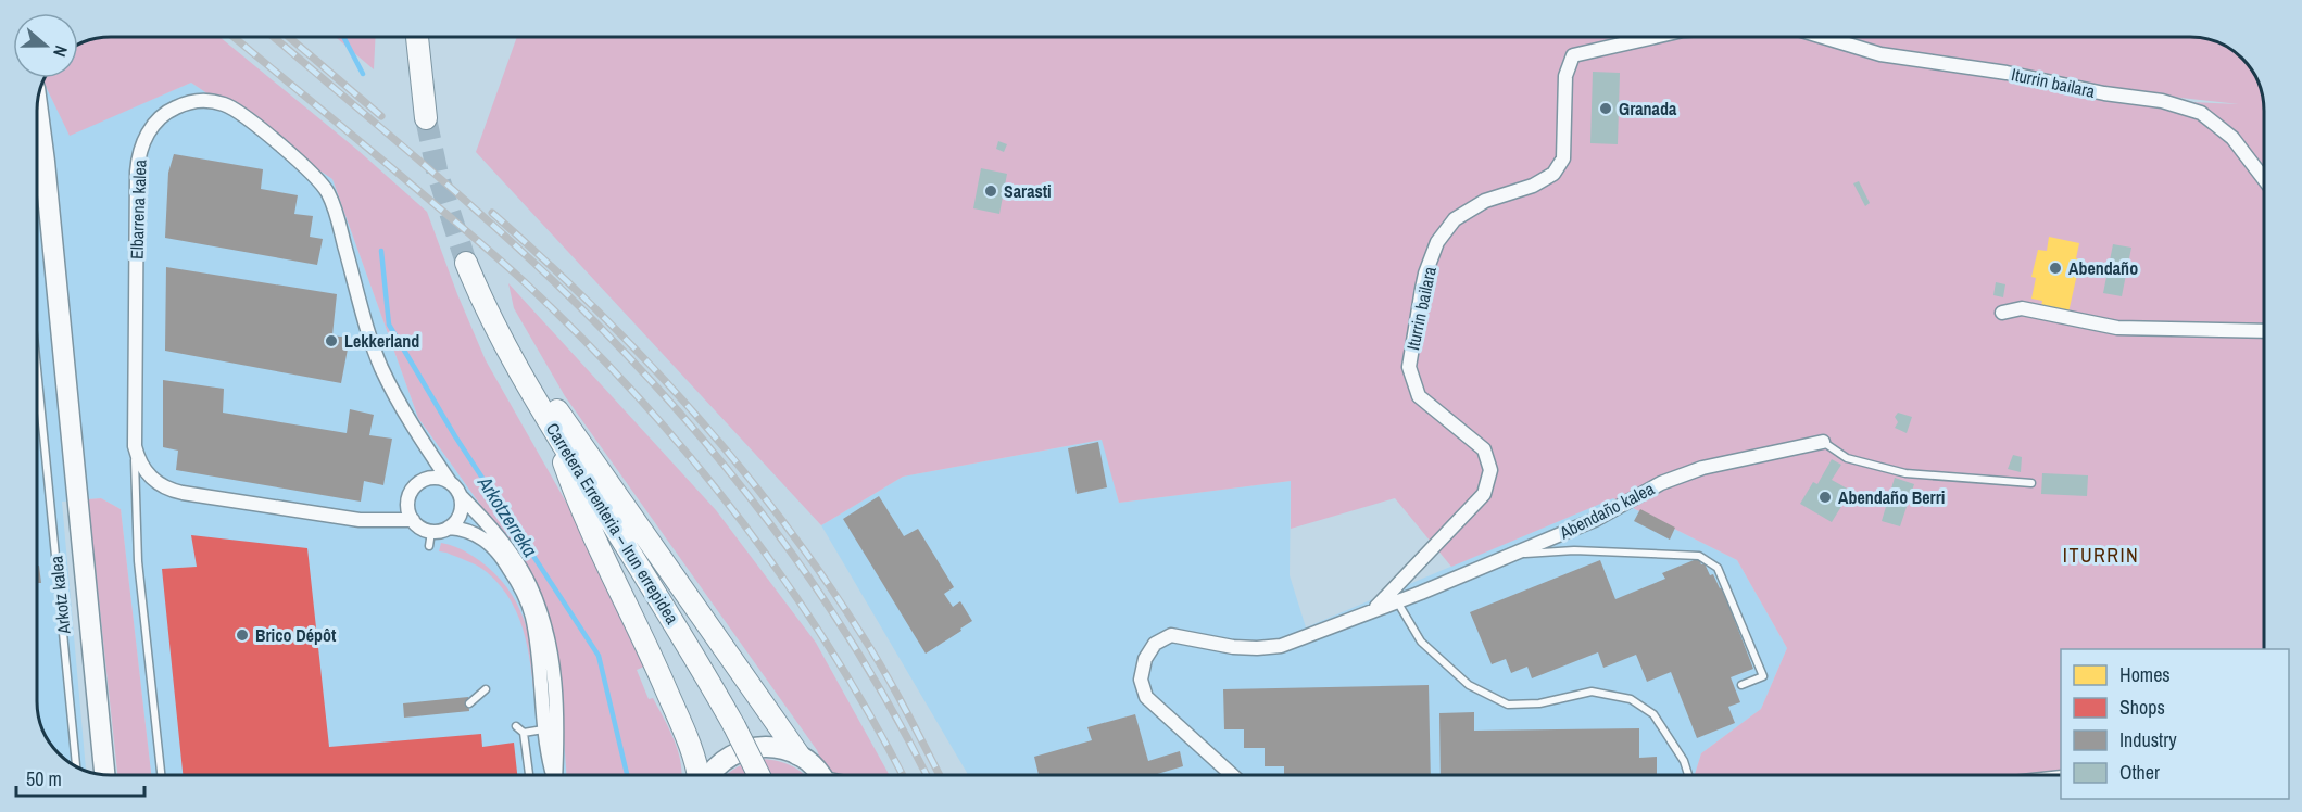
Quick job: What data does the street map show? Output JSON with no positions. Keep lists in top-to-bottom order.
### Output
{
  "streets": {
    "main road": ["Carretera Errenteria – Irun errepidea"],
    "street": ["Iturrin bailara", "Elbarrena kalea", "Abendaño kalea"],
    "lane": ["Arkotz kalea"]
  },
  "crossings": [
    ["Iturrin bailara", "Abendaño kalea"]
  ],
  "districts": ["ITURRIN"],
  "water": ["Arkotzerreka"],
  "places": [
    "Granada",
    "Sarasti",
    "Abendaño",
    "Lekkerland",
    "Abendaño Berri",
    "Brico Dépôt"
  ],
  "legend": [
    "Homes",
    "Shops",
    "Industry",
    "Other"
  ],
  "scale_bar": "50 m",
  "north": "right"
}
